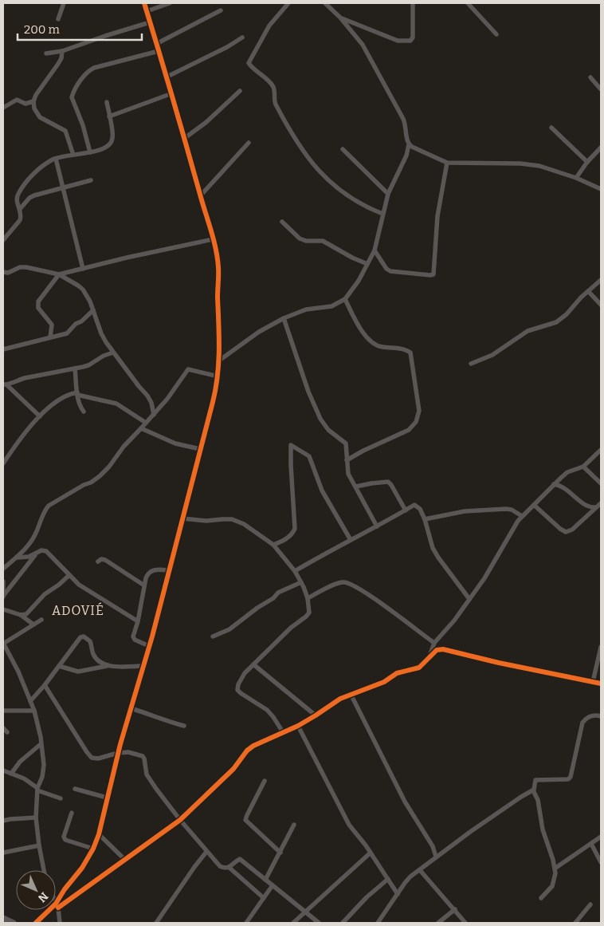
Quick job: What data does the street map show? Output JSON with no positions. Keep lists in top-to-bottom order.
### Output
{
  "districts": ["ADOVIÉ"],
  "scale_bar": "200 m",
  "north": "bottom right"
}
